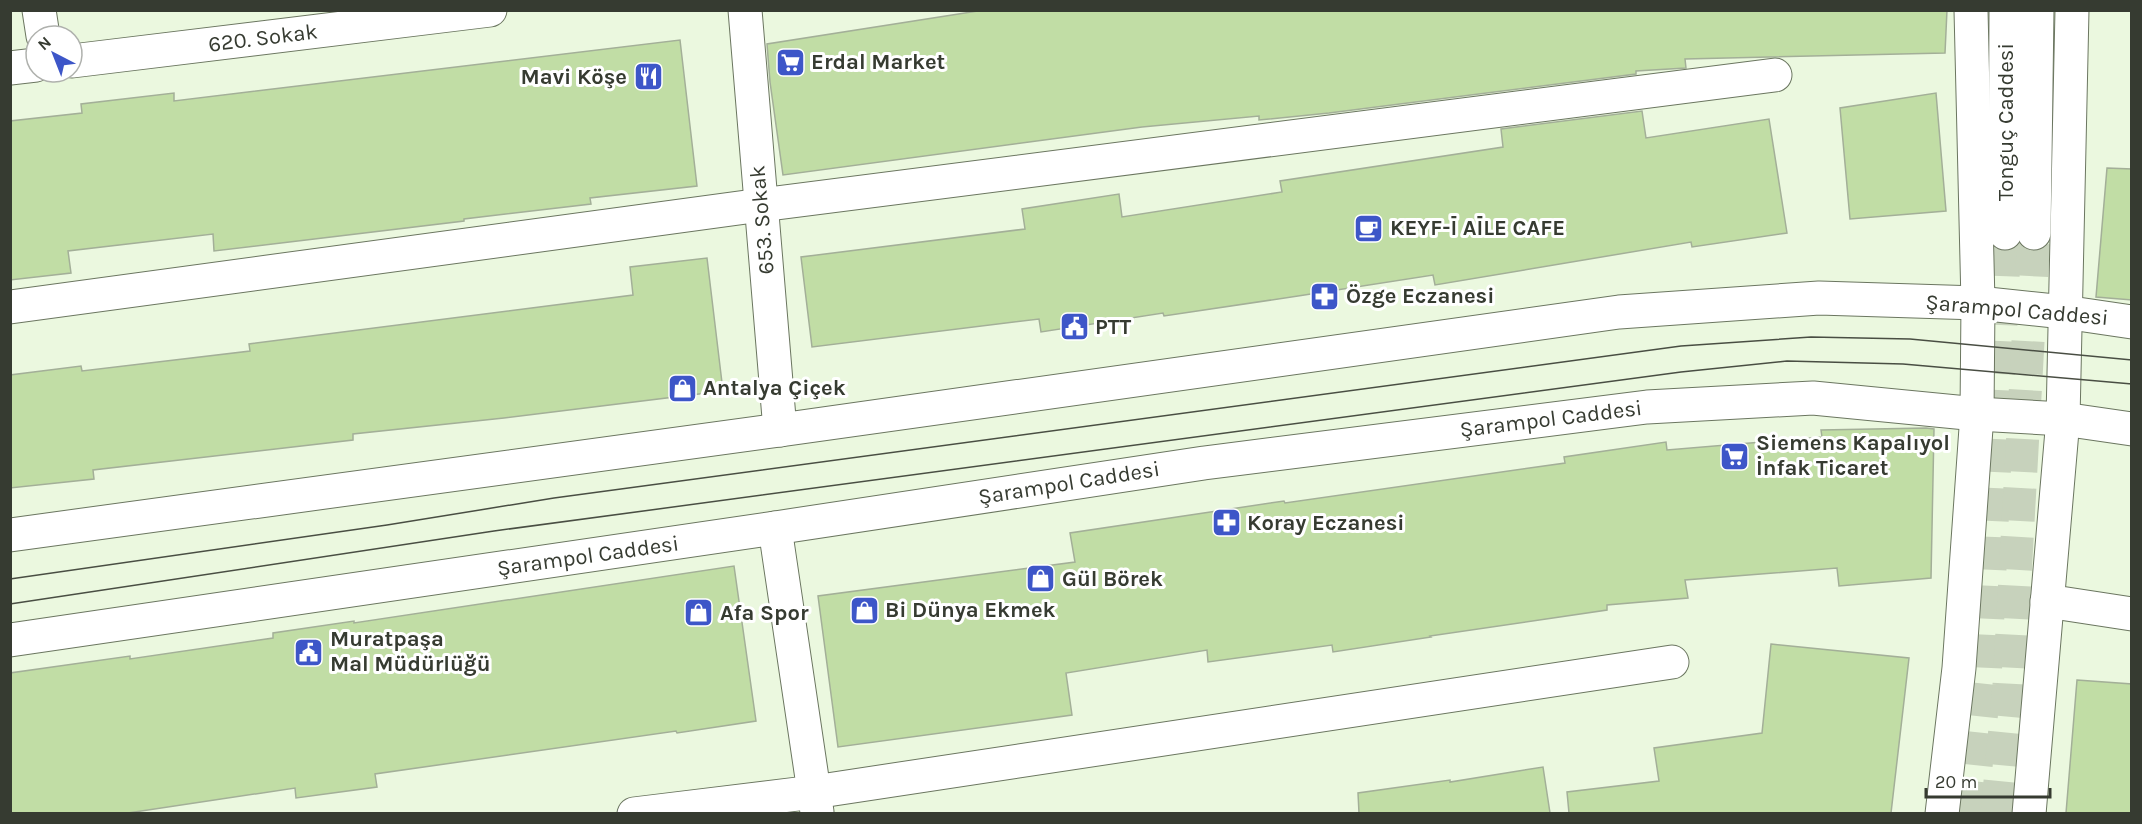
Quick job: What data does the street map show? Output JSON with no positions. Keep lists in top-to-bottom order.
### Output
{
  "streets": {
    "street": [
      "620. Sokak",
      "Tonguç Caddesi",
      "653. Sokak",
      "Şarampol Caddesi"
    ]
  },
  "crossings": [
    ["653. Sokak", "Şarampol Caddesi"]
  ],
  "places": {
    "supermarket": ["Erdal Market", "Siemens Kapalıyol İnfak Ticaret"],
    "restaurant": ["Mavi Köşe"],
    "cafe": ["KEYF-Ī AĪLE CAFE"],
    "pharmacy": ["Özge Eczanesi", "Koray Eczanesi"],
    "public building": ["PTT", "Muratpaşa Mal Müdürlüğü"],
    "shop": [
      "Antalya Çiçek",
      "Gül Börek",
      "Bi Dünya Ekmek",
      "Afa Spor"
    ]
  },
  "scale_bar": "20 m",
  "north": "top left"
}
